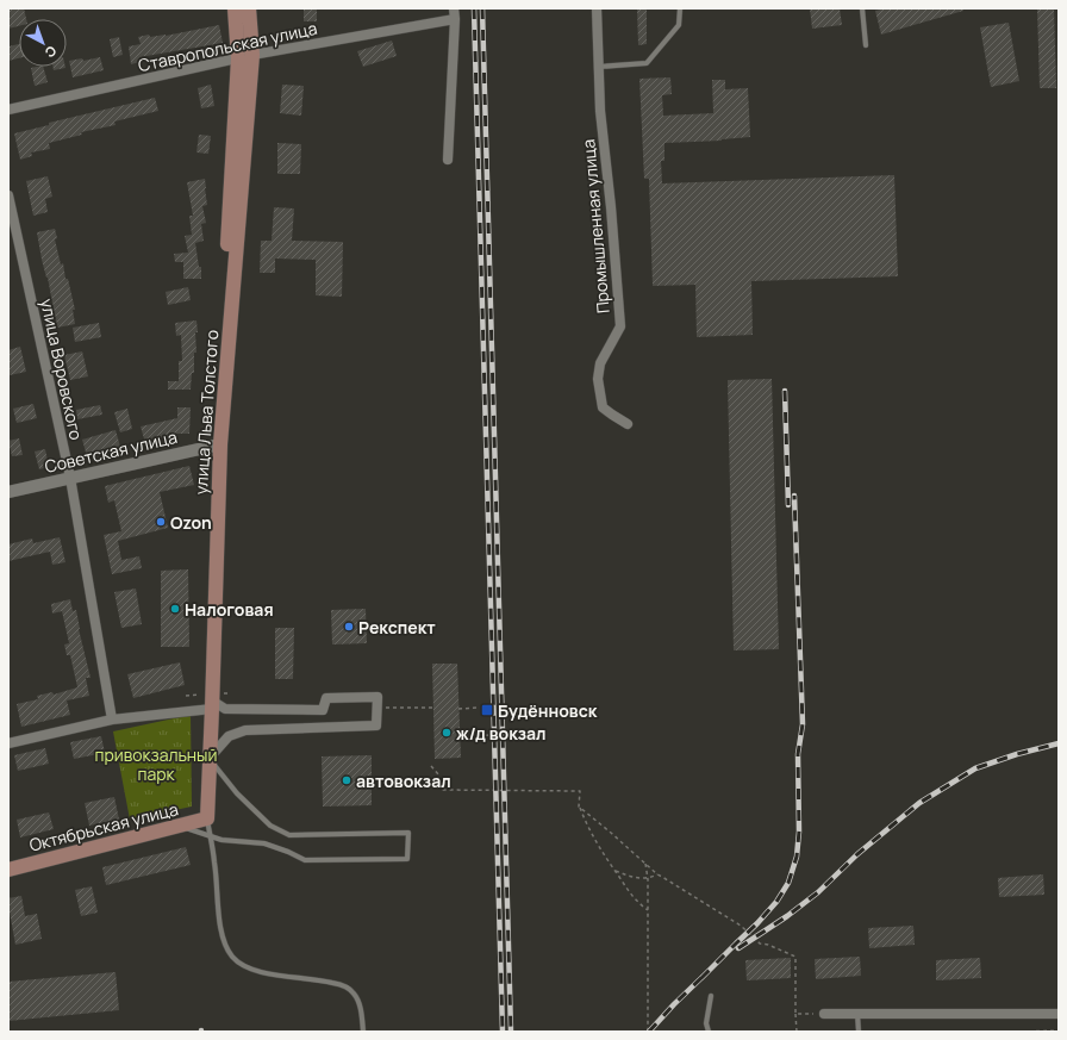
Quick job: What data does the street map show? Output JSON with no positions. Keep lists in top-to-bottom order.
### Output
{
  "streets": {
    "main road": ["улица Льва Толстого", "Октябрьская улица"],
    "street": [
      "Ставропольская улица",
      "Промышленная улица",
      "улица Воровского",
      "Советская улица"
    ]
  },
  "crossings": [
    ["Ставропольская улица", "улица Льва Толстого"],
    ["улица Воровского", "Советская улица"],
    ["улица Льва Толстого", "Советская улица"],
    ["улица Льва Толстого", "Октябрьская улица"]
  ],
  "parks": ["привокзальный парк"],
  "places": {
    "other": [
      "Ozon",
      "Налоговая",
      "Рекспект",
      "ж/д вокзал",
      "автовокзал"
    ],
    "transit": ["Будённовск"]
  },
  "north": "bottom right"
}
